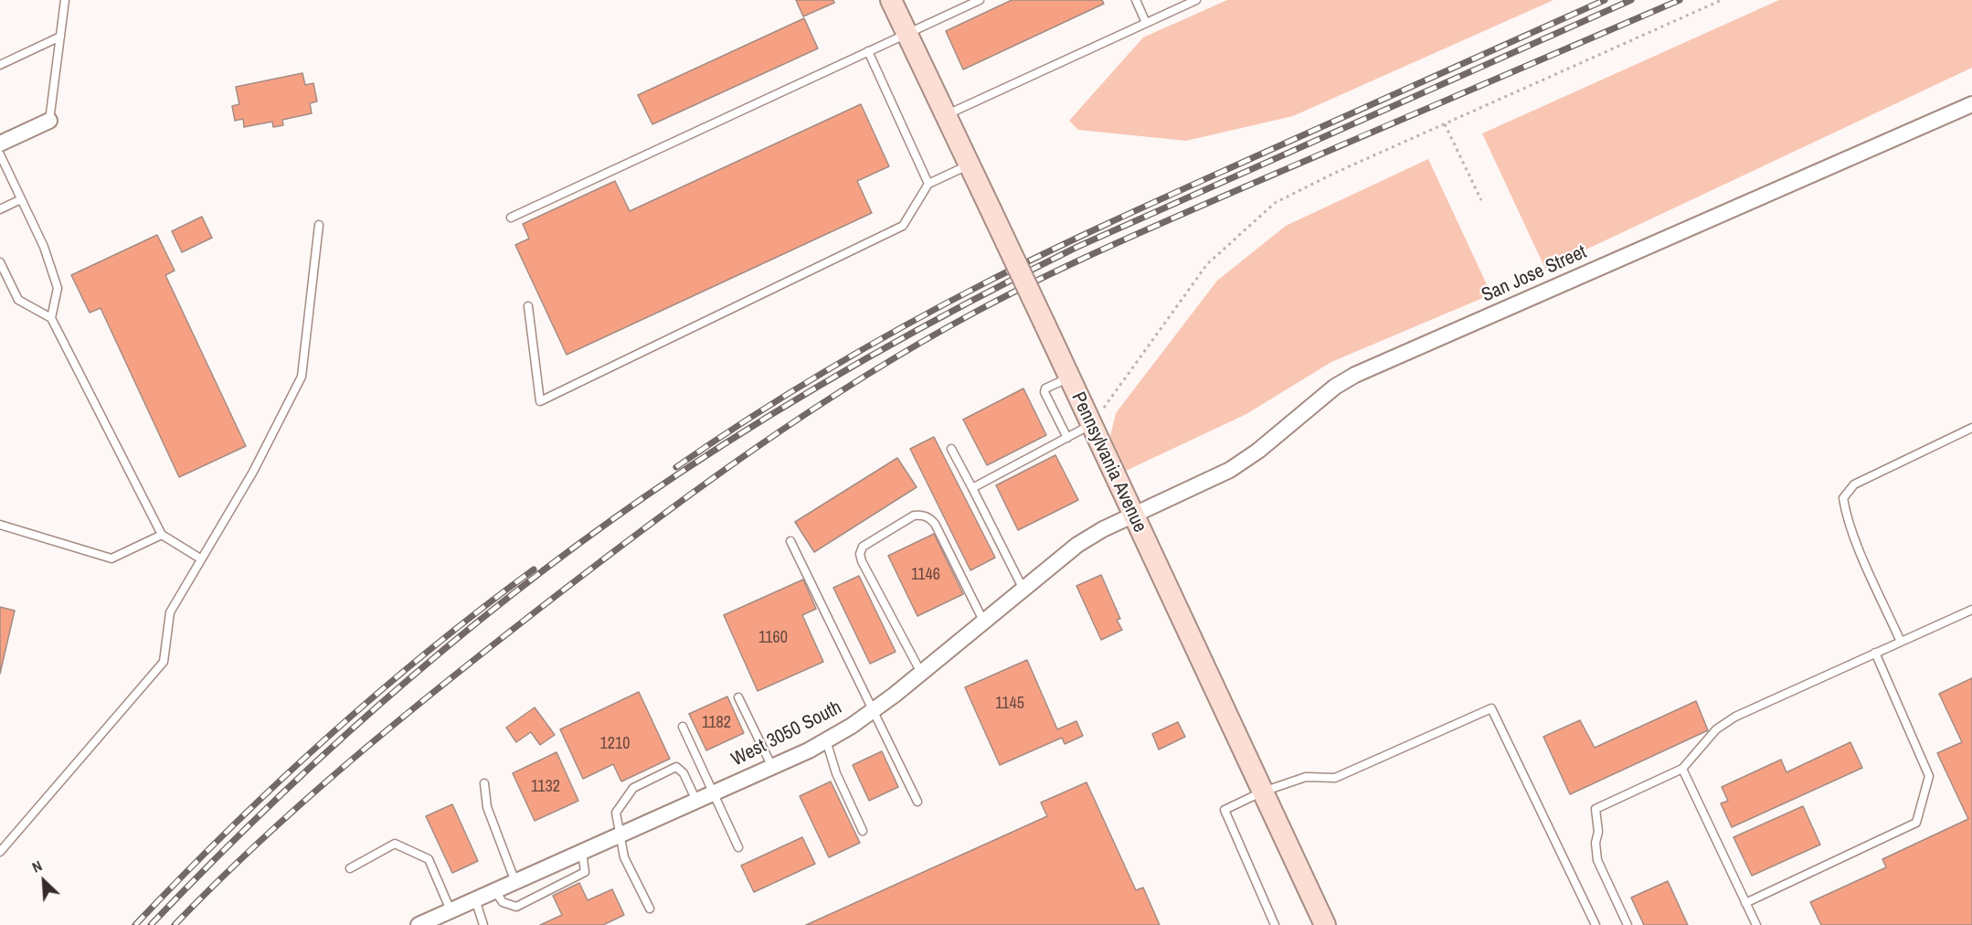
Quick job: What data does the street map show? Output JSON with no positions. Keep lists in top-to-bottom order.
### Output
{
  "streets": {
    "street": ["San Jose Street", "Pennsylvania Avenue", "West 3050 South"]
  },
  "crossings": [
    ["San Jose Street", "Pennsylvania Avenue"],
    ["San Jose Street", "West 3050 South"],
    ["Pennsylvania Avenue", "West 3050 South"]
  ],
  "house_numbers": [
    "1146",
    "1160",
    "1145",
    "1182",
    "1210",
    "1132"
  ],
  "north": "top left"
}
